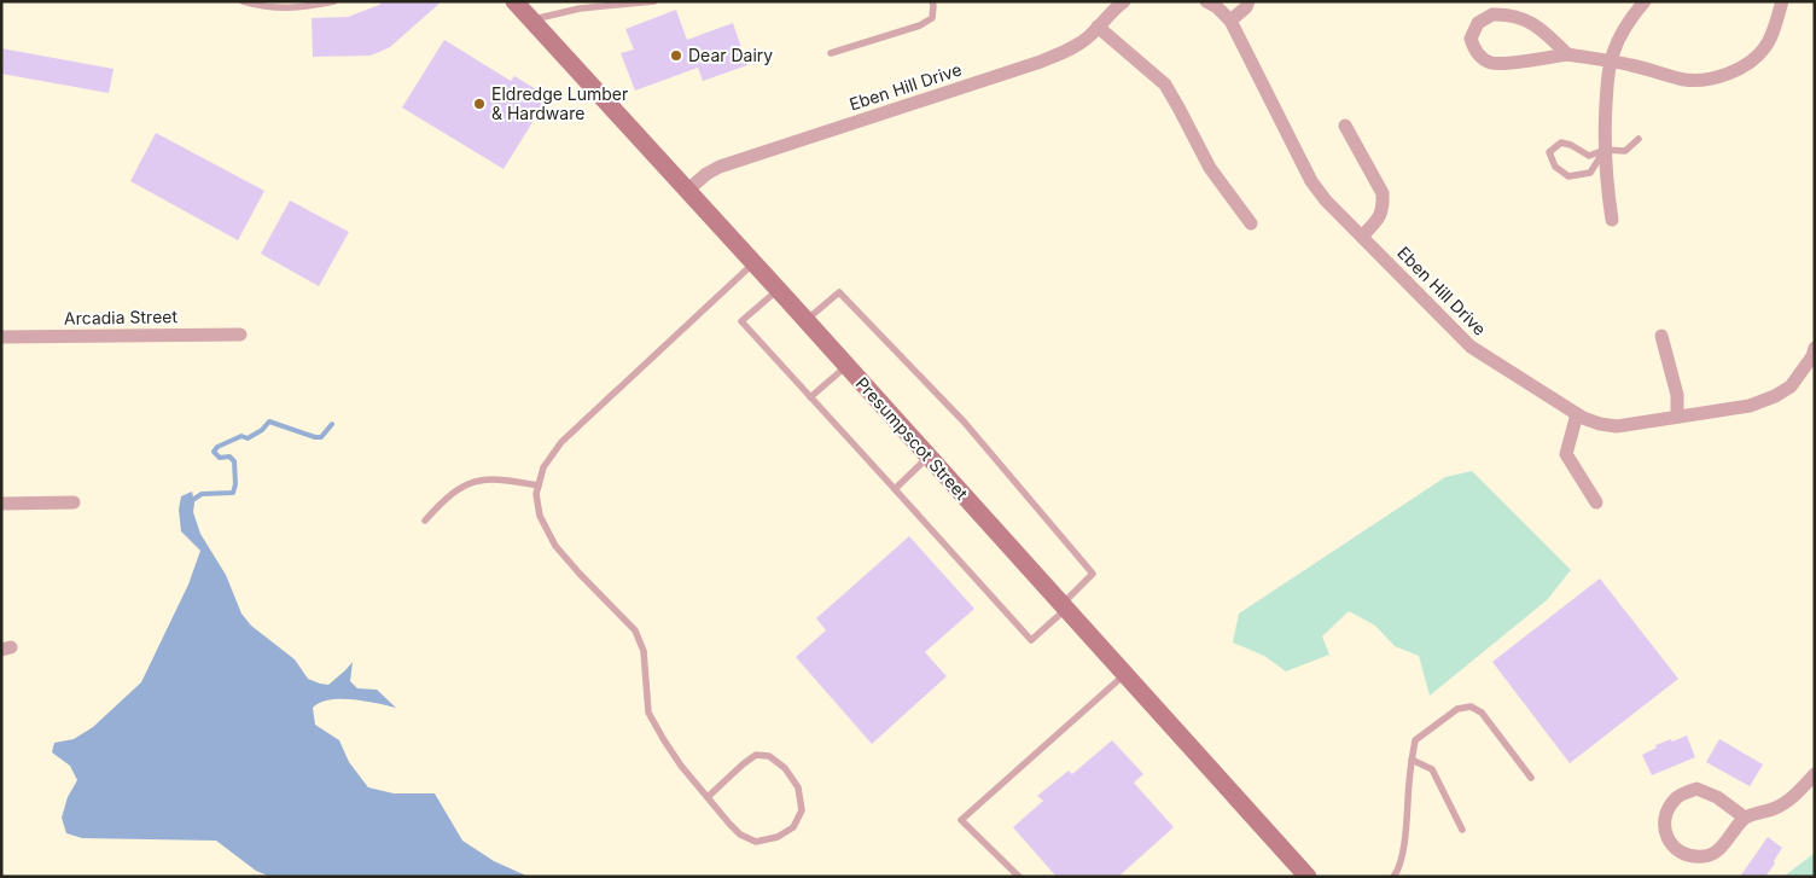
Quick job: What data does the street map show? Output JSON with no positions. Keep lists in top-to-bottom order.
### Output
{
  "streets": {
    "street": ["Eben Hill Drive", "Arcadia Street", "Presumpscot Street"]
  },
  "crossings": [
    ["Eben Hill Drive", "Presumpscot Street"]
  ],
  "places": ["Dear Dairy", "Eldredge Lumber & Hardware"]
}
